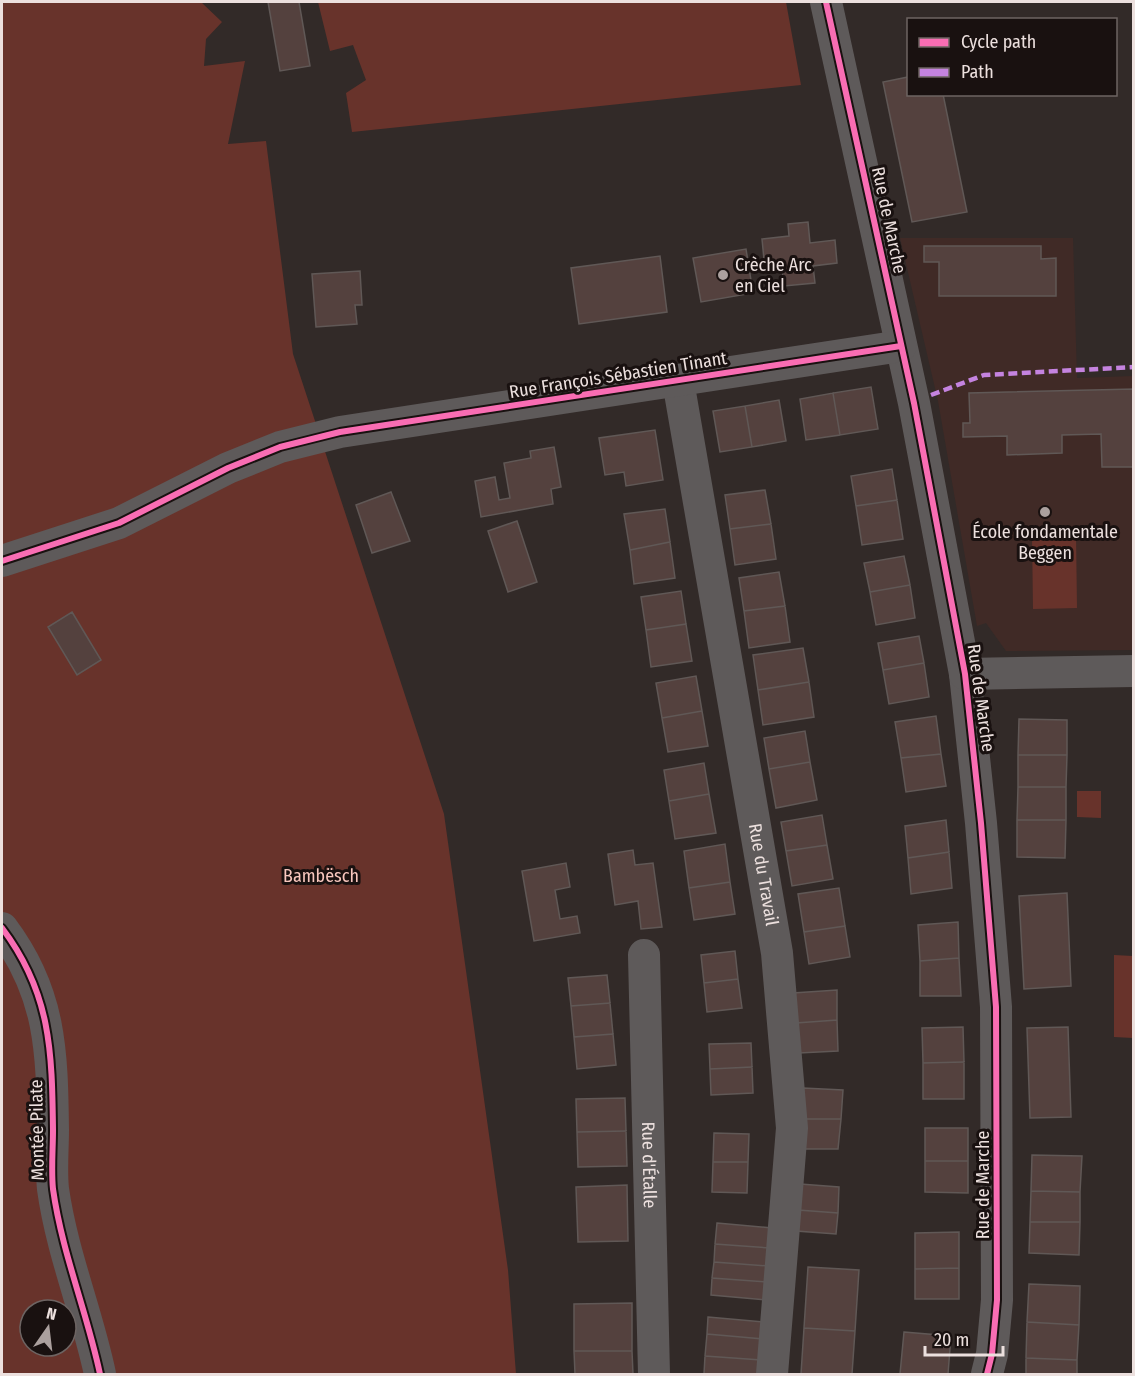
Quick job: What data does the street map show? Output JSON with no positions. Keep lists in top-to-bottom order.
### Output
{
  "streets": {
    "street": [
      "Rue de Marche",
      "Rue François Sébastien Tinant",
      "Rue du Travail",
      "Montée Pilate",
      "Rue d'Étalle"
    ]
  },
  "crossings": [
    ["Rue de Marche", "Rue François Sébastien Tinant"],
    ["Rue François Sébastien Tinant", "Rue du Travail"]
  ],
  "parks": ["Bambësch"],
  "places": ["Crèche Arc en Ciel", "École fondamentale Beggen"],
  "legend": ["Cycle path", "Path"],
  "scale_bar": "20 m",
  "north": "top"
}
